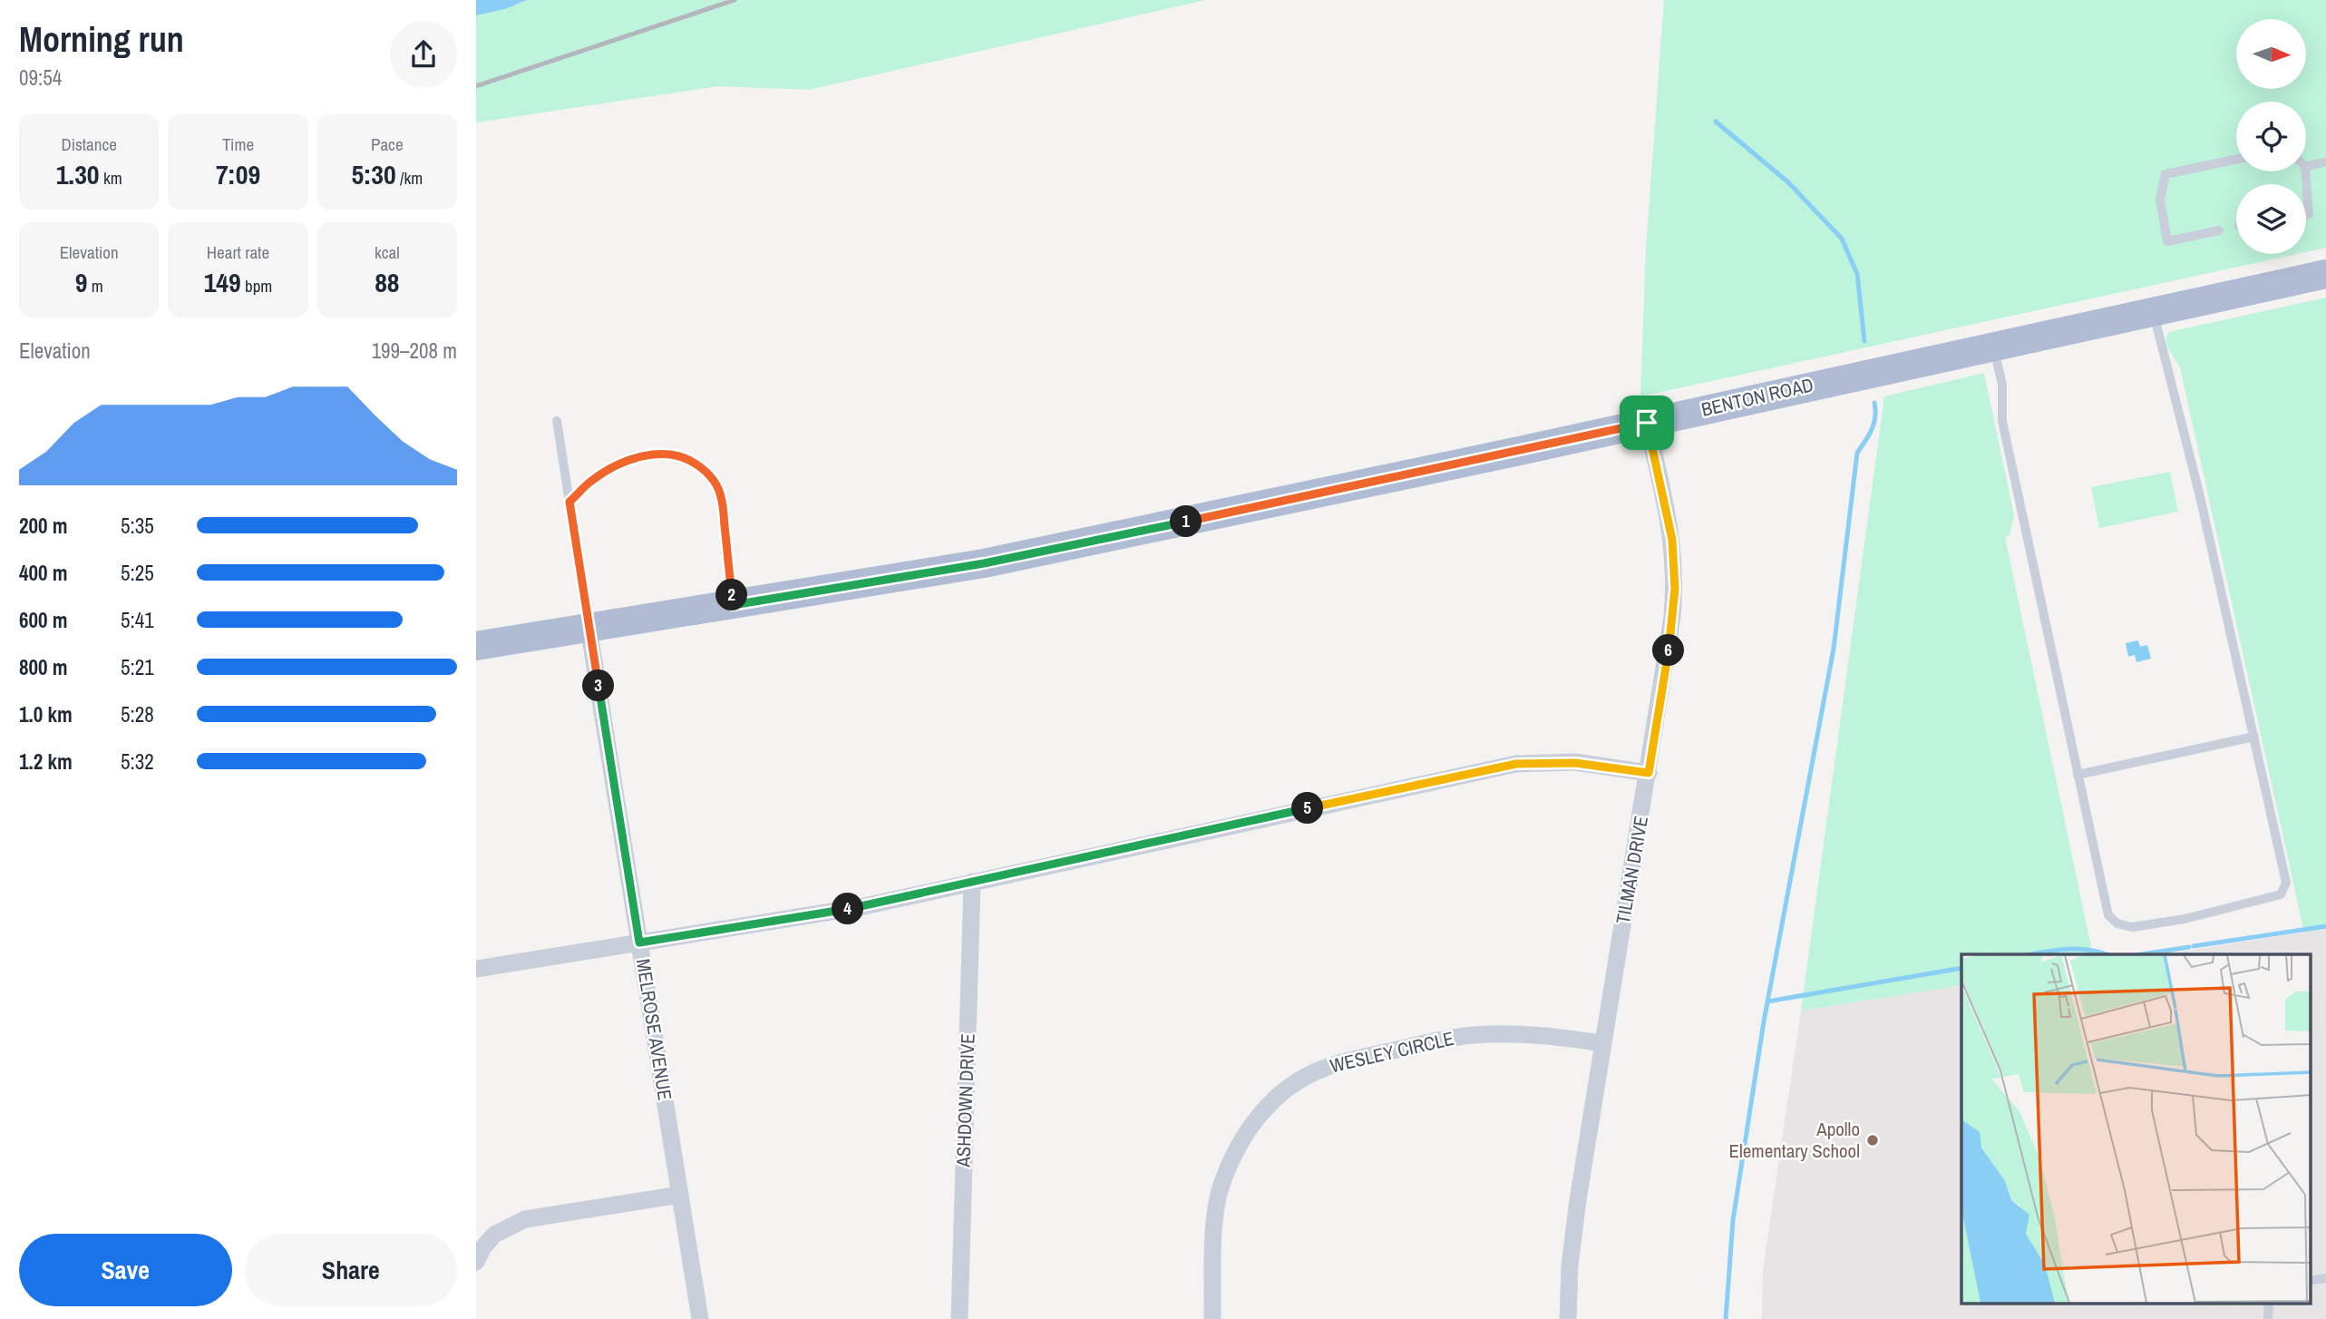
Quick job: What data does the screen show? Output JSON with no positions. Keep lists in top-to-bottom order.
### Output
{
  "streets": {
    "main road": ["BENTON ROAD"],
    "street": [
      "TILMAN DRIVE",
      "MELROSE AVENUE",
      "WESLEY CIRCLE",
      "ASHDOWN DRIVE"
    ]
  },
  "crossings": [
    ["BENTON ROAD", "TILMAN DRIVE"],
    ["BENTON ROAD", "MELROSE AVENUE"],
    ["TILMAN DRIVE", "WESLEY CIRCLE"]
  ],
  "places": ["Apollo Elementary School"],
  "north": "right",
  "page": {
    "heading": ["Morning run", "09:54"],
    "stats": [
      ["Distance", "1.30 km"],
      ["Time", "7:09"],
      ["Pace", "5:30 /km"],
      ["Elevation", "9 m"],
      ["Heart rate", "149 bpm"],
      ["kcal", "88"]
    ],
    "chart": ["Elevation", "199–208 m"],
    "list": [
      {
        "name": "200 m",
        "note": "5:35"
      },
      {
        "name": "400 m",
        "note": "5:25"
      },
      {
        "name": "600 m",
        "note": "5:41"
      },
      {
        "name": "800 m",
        "note": "5:21"
      },
      {
        "name": "1.0 km",
        "note": "5:28"
      },
      {
        "name": "1.2 km",
        "note": "5:32"
      }
    ],
    "pins": [
      "1",
      "2",
      "6",
      "3",
      "5",
      "4"
    ],
    "buttons": ["Save", "Share"]
  }
}
